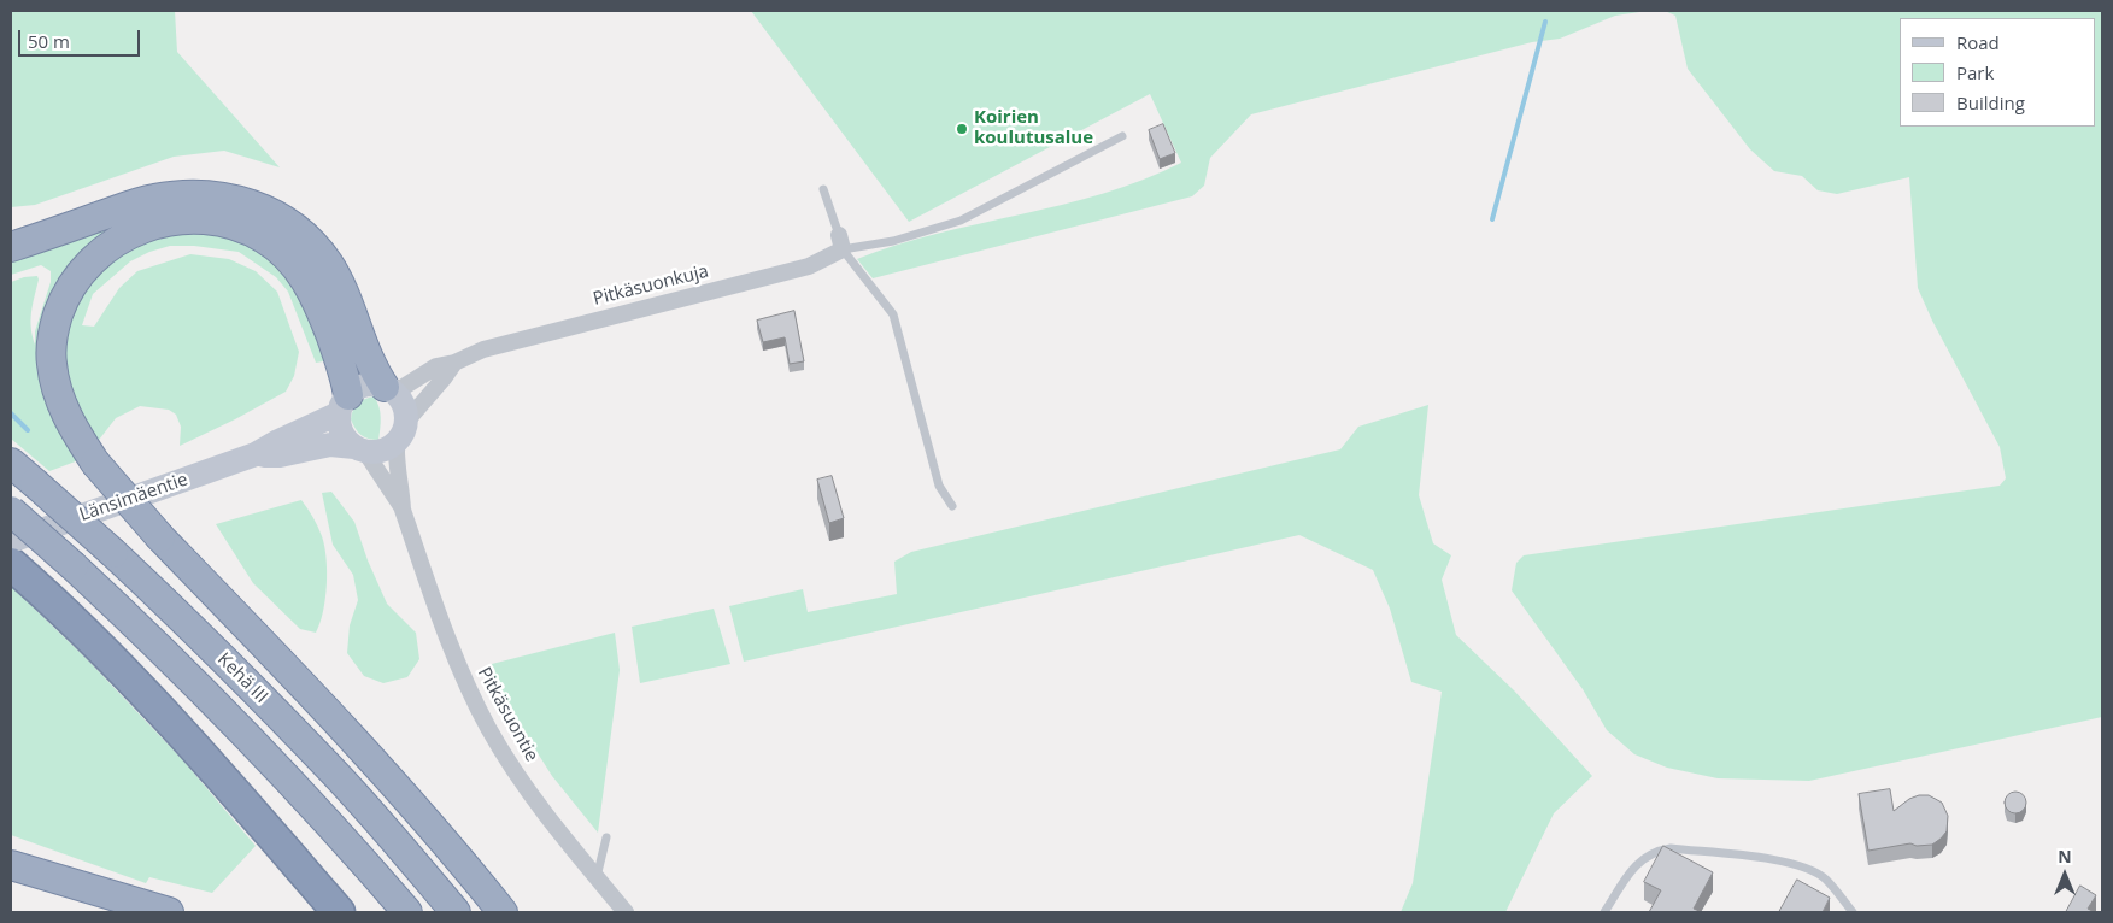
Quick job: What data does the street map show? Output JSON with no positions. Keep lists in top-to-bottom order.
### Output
{
  "streets": {
    "highway": ["Kehä III"],
    "main road": ["Länsimäentie"],
    "street": ["Pitkäsuonkuja", "Pitkäsuontie"]
  },
  "crossings": [
    ["Pitkäsuonkuja", "Länsimäentie"],
    ["Pitkäsuonkuja", "Pitkäsuontie"],
    ["Länsimäentie", "Pitkäsuontie"]
  ],
  "places": ["Koirien koulutusalue"],
  "legend": ["Road", "Park", "Building"],
  "scale_bar": "50 m",
  "north": "top"
}
